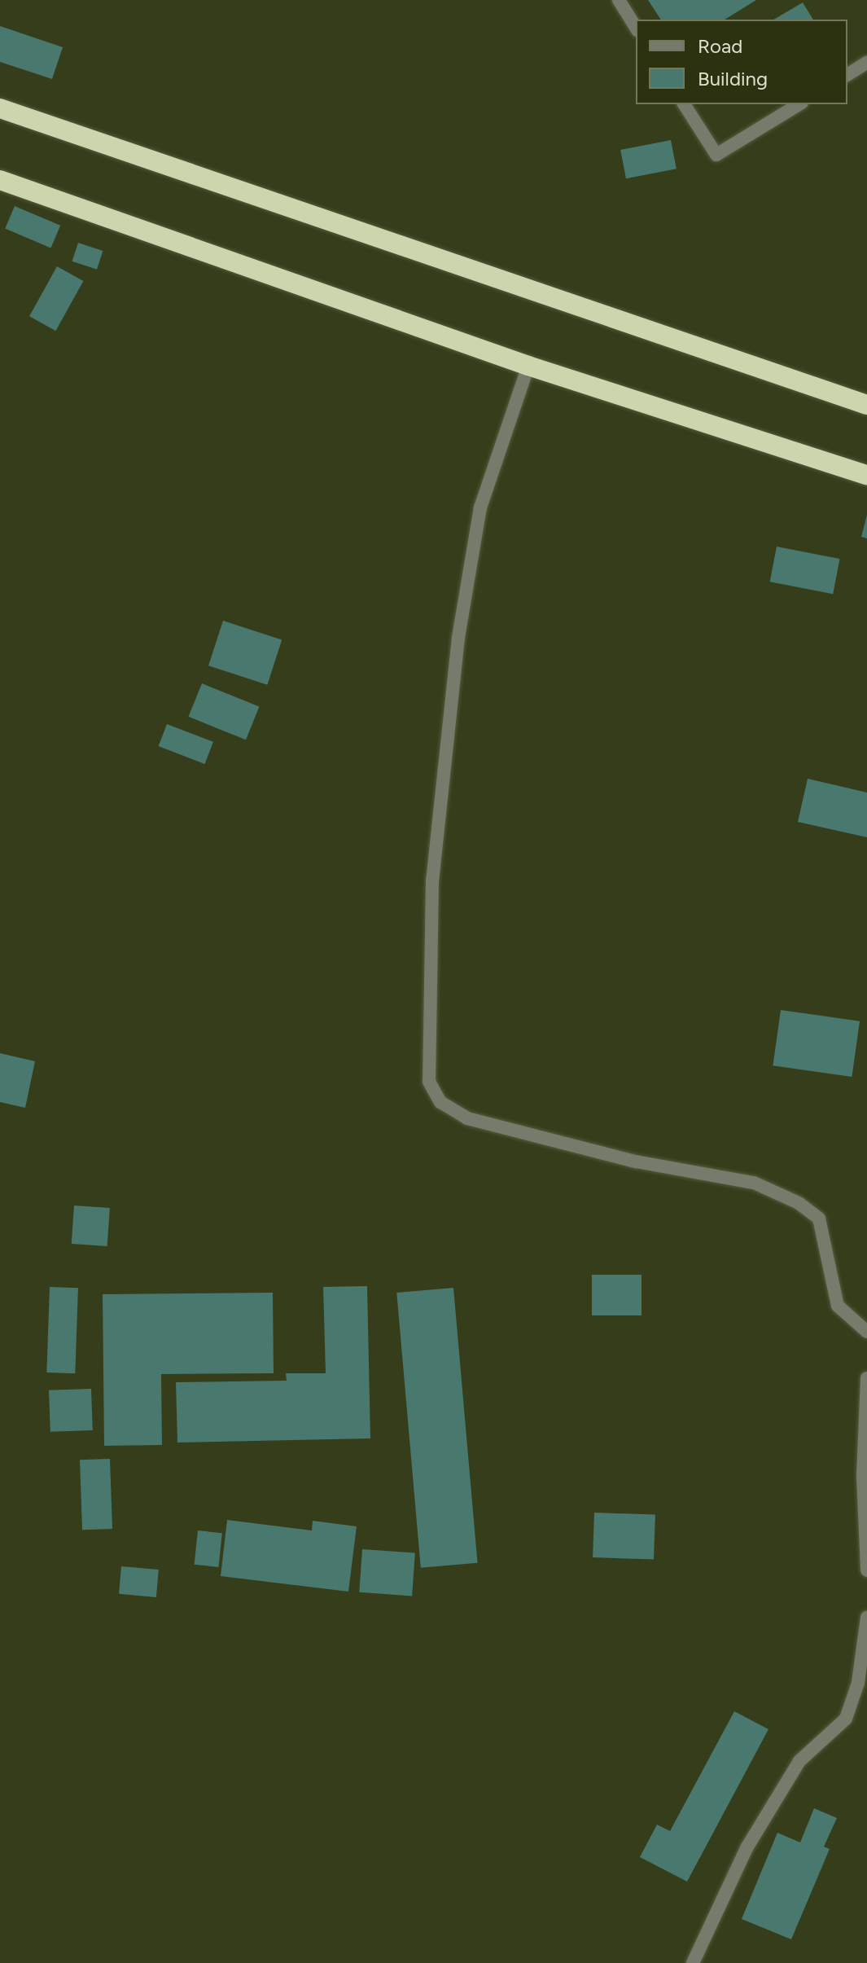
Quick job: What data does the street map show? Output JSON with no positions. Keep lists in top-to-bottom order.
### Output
{
  "legend": ["Road", "Building"]
}
